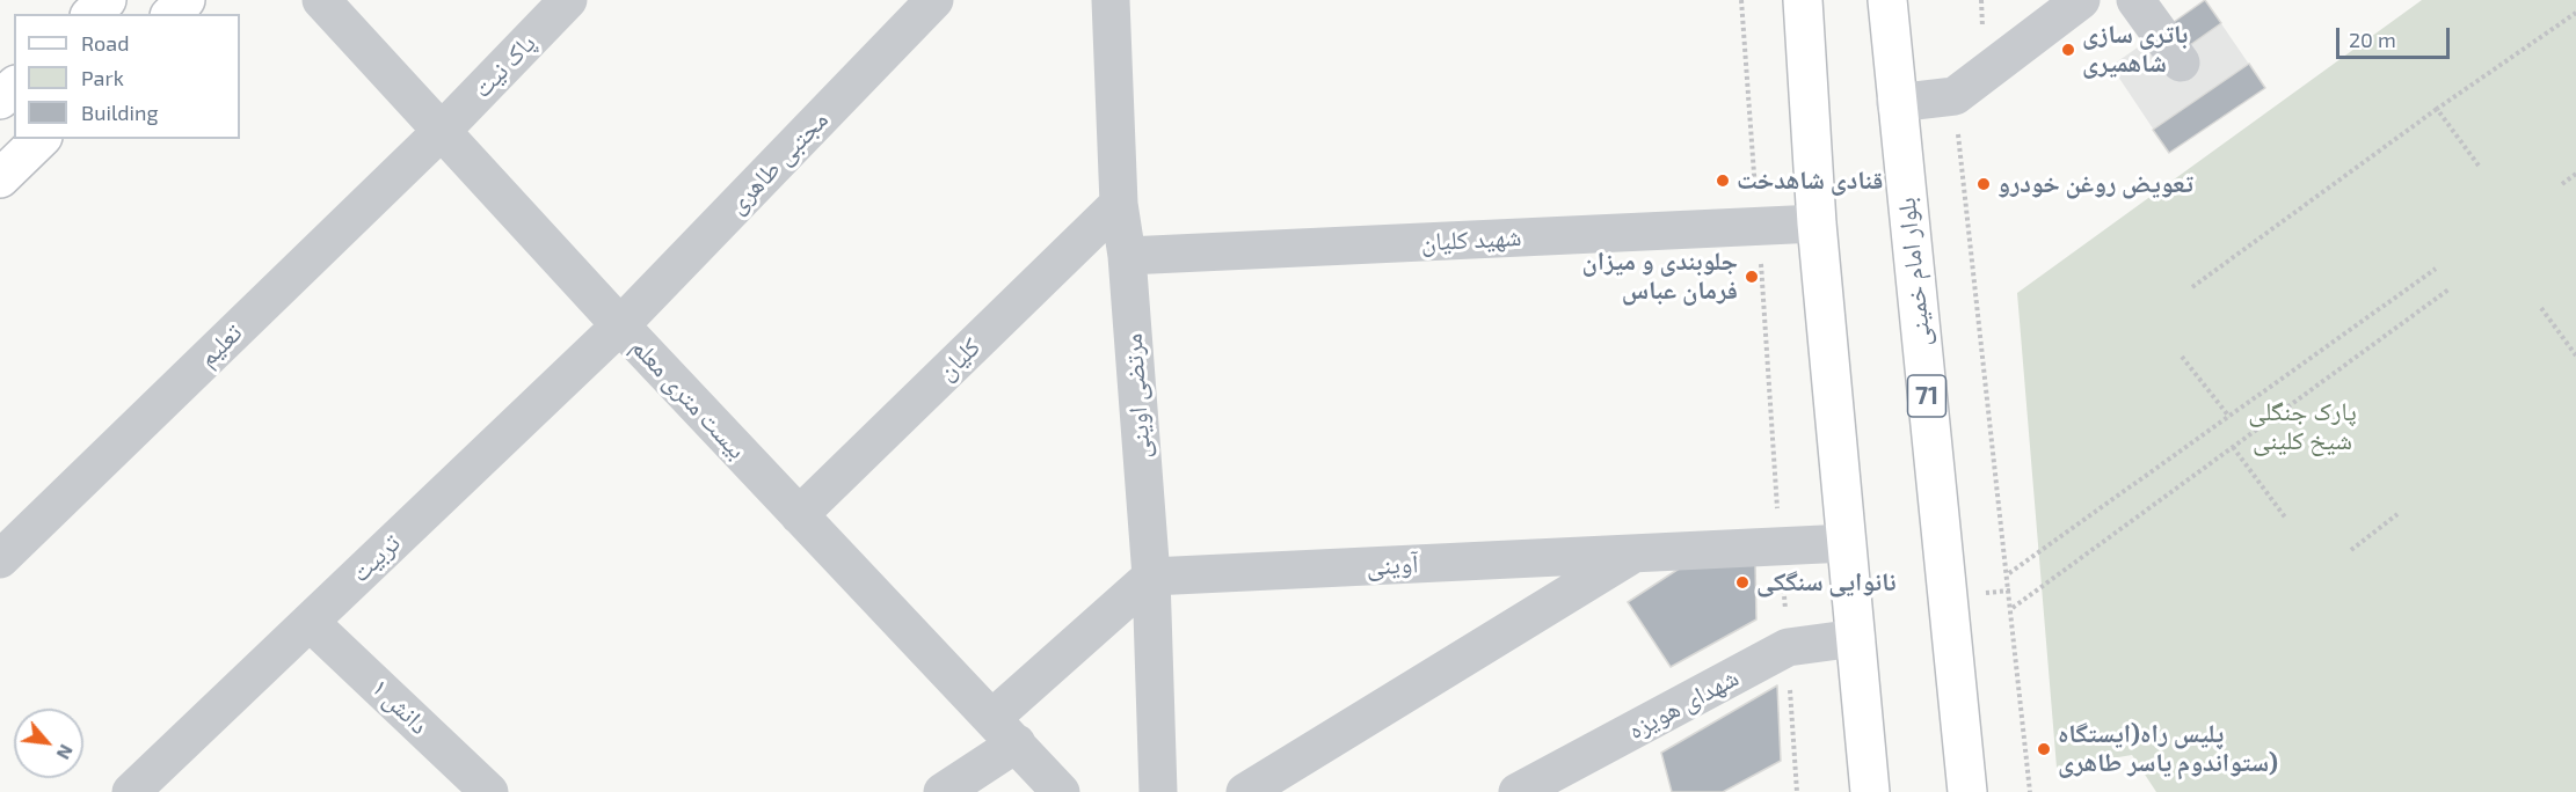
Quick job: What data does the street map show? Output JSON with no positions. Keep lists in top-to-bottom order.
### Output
{
  "streets": {
    "main road": ["بلوار امام خمینی", "71"],
    "street": [
      "پاک نیت",
      "مجتبی طاهری",
      "شهید کلیان",
      "تعلیم",
      "کلیان",
      "مرتضی اوینی",
      "بیست متری معلم",
      "تربیت",
      "آوینی",
      "شهدای هویزه",
      "دانش ۱"
    ]
  },
  "crossings": [
    ["پاک نیت", "تعلیم"],
    ["پاک نیت", "بیست متری معلم"],
    ["مجتبی طاهری", "بیست متری معلم"],
    ["مجتبی طاهری", "تربیت"],
    ["شهید کلیان", "مرتضی اوینی"],
    ["تعلیم", "بیست متری معلم"],
    ["کلیان", "مرتضی اوینی"],
    ["کلیان", "بیست متری معلم"],
    ["مرتضی اوینی", "آوینی"],
    ["بیست متری معلم", "تربیت"],
    ["تربیت", "دانش ۱"]
  ],
  "parks": ["پارک جنگلی شیخ کلینی"],
  "places": [
    "باتری سازی شاهمیری",
    "قنادی شاهدخت",
    "تعویض روغن خودرو",
    "جلوبندی و میزان فرمان عباس",
    "نانوایی سنگکی",
    "پلیس راه(ایستگاه ستواندوم یاسر طاهری)"
  ],
  "legend": ["Road", "Park", "Building"],
  "scale_bar": "20 m",
  "north": "bottom right"
}
